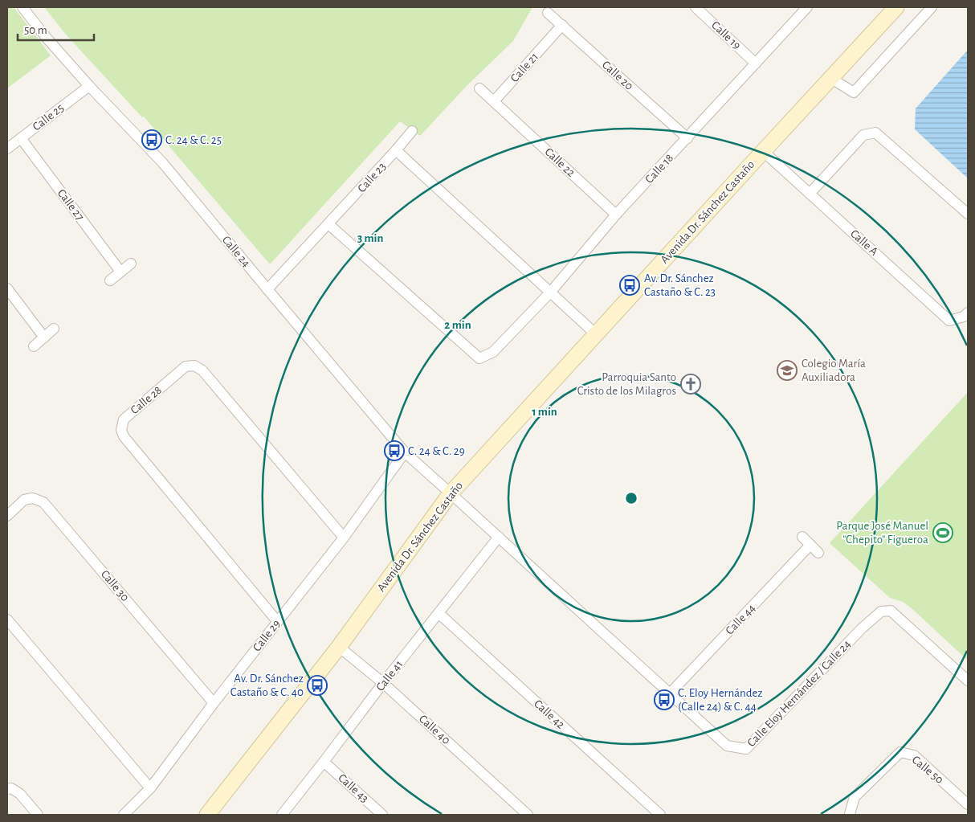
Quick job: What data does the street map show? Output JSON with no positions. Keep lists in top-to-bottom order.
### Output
{
  "streets": {
    "street": [
      "Calle 19",
      "Calle 21",
      "Calle 20",
      "Calle 25",
      "Calle 22",
      "Calle 18",
      "Calle 23",
      "Calle 27",
      "Avenida Dr. Sánchez Castaño",
      "Calle A",
      "Calle 24",
      "Calle 28",
      "Calle 30",
      "Calle 44",
      "Calle 29",
      "Calle 41",
      "Calle Eloy Hernández / Calle 24",
      "Calle 42",
      "Calle 40",
      "Calle 50",
      "Calle 43"
    ]
  },
  "crossings": [
    ["Calle 19", "Calle 18"],
    ["Calle 21", "Calle 20"],
    ["Calle 21", "Calle 22"],
    ["Calle 20", "Calle 18"],
    ["Calle 25", "Calle 27"],
    ["Calle 25", "Calle 24"],
    ["Calle 22", "Calle 18"],
    ["Calle 18", "Calle 23"],
    ["Calle 23", "Calle 24"],
    ["Avenida Dr. Sánchez Castaño", "Calle A"],
    ["Avenida Dr. Sánchez Castaño", "Calle 24"],
    ["Avenida Dr. Sánchez Castaño", "Calle Eloy Hernández / Calle 24"],
    ["Avenida Dr. Sánchez Castaño", "Calle 40"],
    ["Calle 24", "Calle 29"],
    ["Calle 24", "Calle Eloy Hernández / Calle 24"],
    ["Calle 28", "Calle 29"],
    ["Calle 30", "Calle 29"],
    ["Calle 44", "Calle Eloy Hernández / Calle 24"],
    ["Calle 41", "Calle Eloy Hernández / Calle 24"],
    ["Calle 41", "Calle 42"],
    ["Calle 41", "Calle 40"],
    ["Calle 41", "Calle 43"]
  ],
  "places": {
    "bus stop": [
      "C. 24 & C. 25",
      "Av. Dr. Sánchez Castaño & C. 23",
      "C. 24 & C. 29",
      "Av. Dr. Sánchez Castaño & C. 40",
      "C. Eloy Hernández (Calle 24) & C. 44"
    ],
    "school or university": ["Colegio María Auxiliadora"],
    "church": ["Parroquia Santo Cristo de los Milagros"],
    "sports": ["Parque José Manuel \"Chepito\" Figueroa"]
  },
  "scale_bar": "50 m",
  "rings": ["3 min", "2 min", "1 min"]
}
